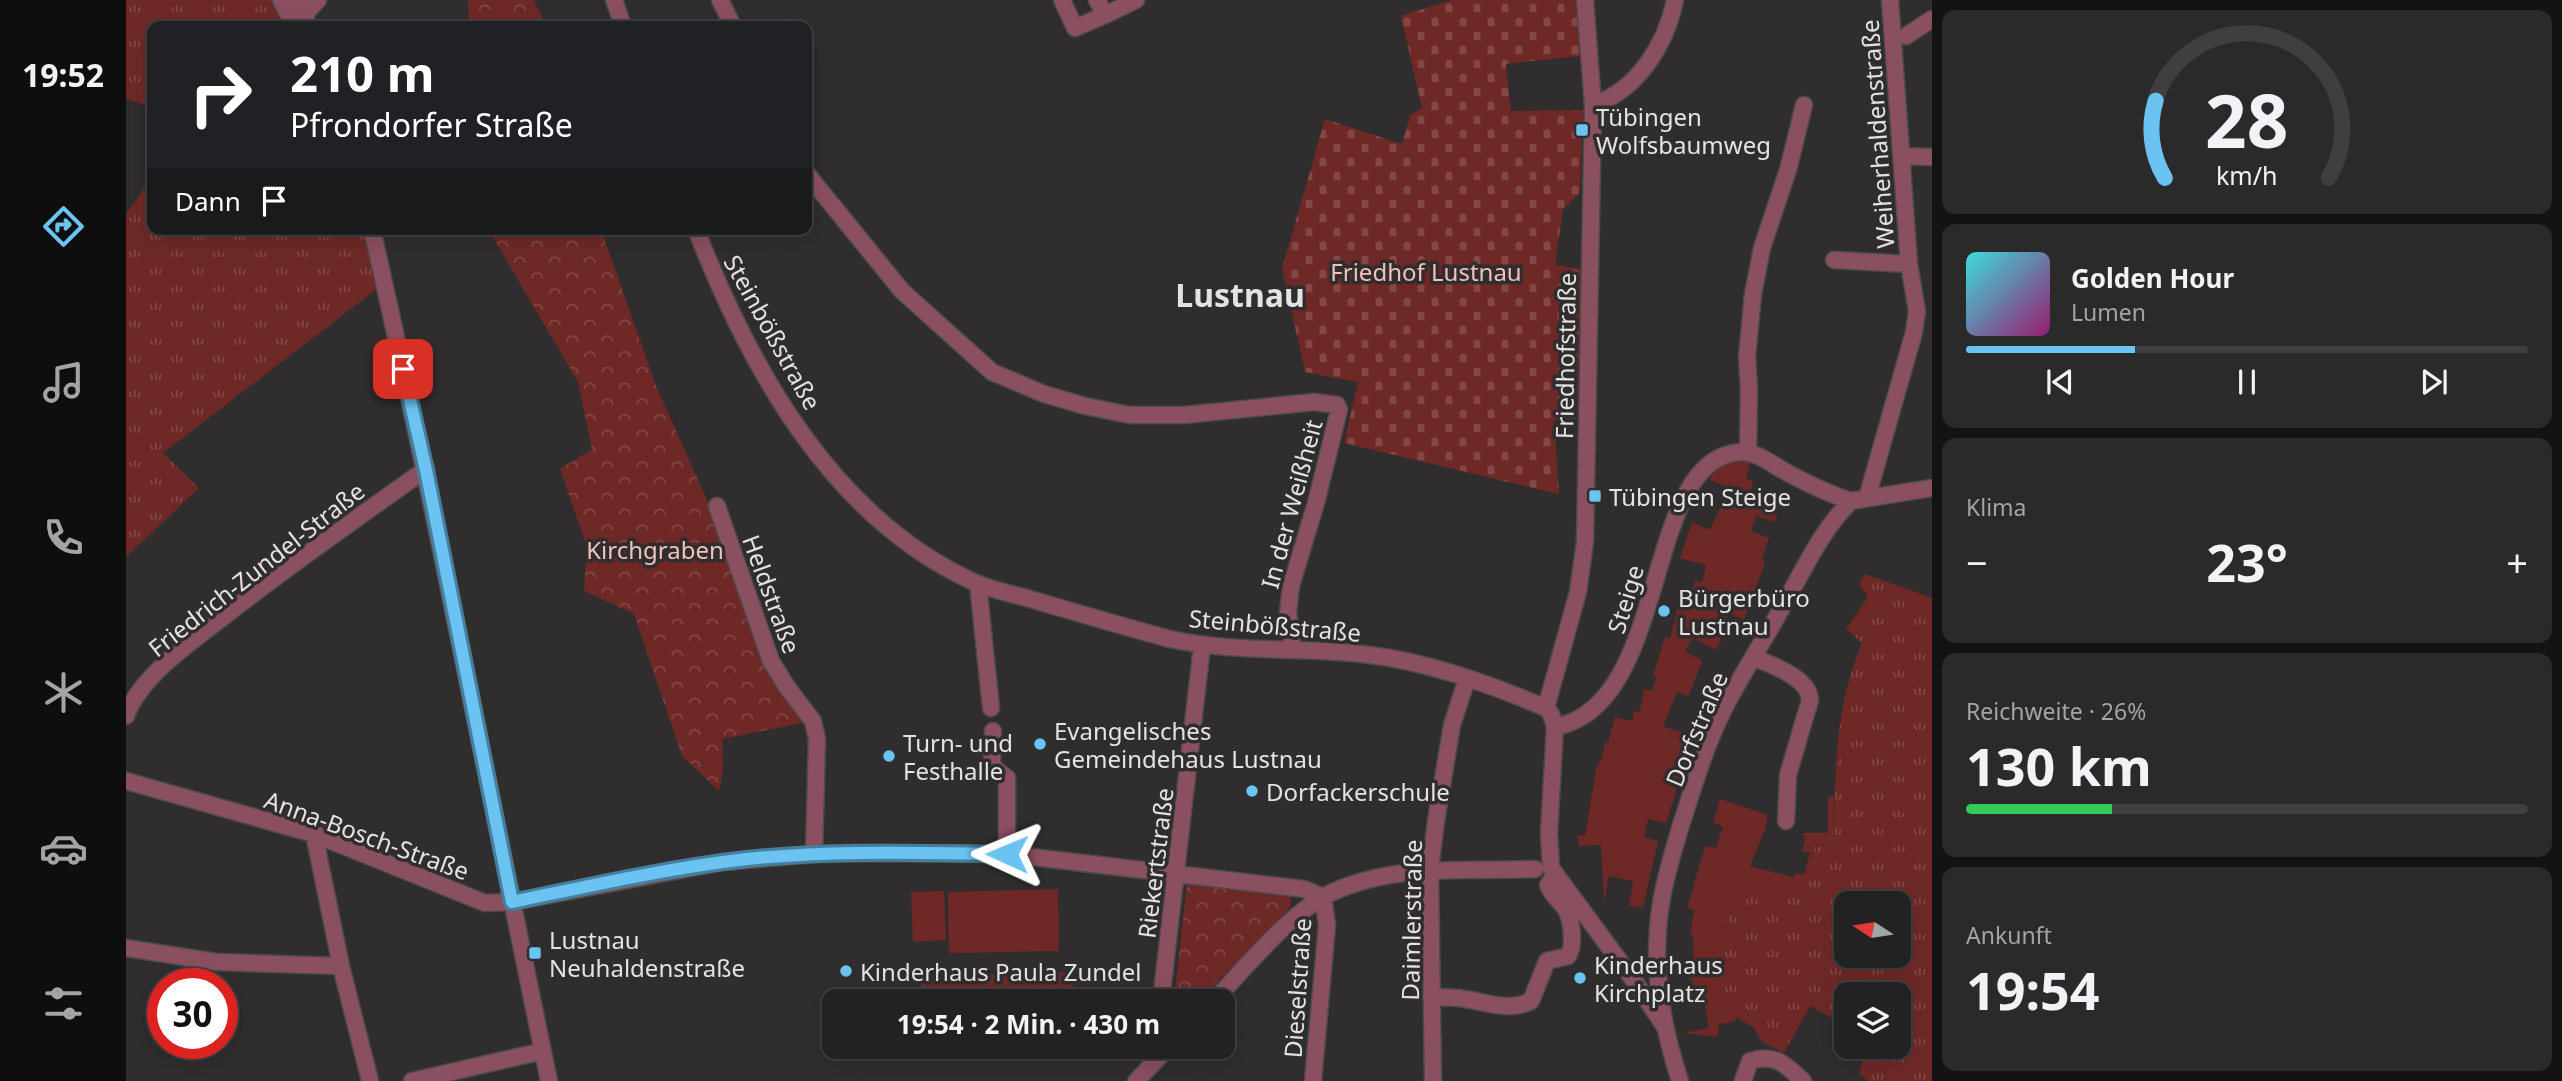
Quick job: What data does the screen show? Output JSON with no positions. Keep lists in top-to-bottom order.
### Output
{
  "streets": {
    "street": [
      "Weiherhaldenstraße",
      "Steinbößstraße",
      "Friedhofstraße",
      "In der Weißheit",
      "Friedrich-Zundel-Straße",
      "Heldstraße",
      "Steige",
      "Dorfstraße",
      "Anna-Bosch-Straße",
      "Riekertstraße",
      "Daimlerstraße",
      "Dieselstraße"
    ]
  },
  "crossings": [
    ["Weiherhaldenstraße", "Dorfstraße"],
    ["Steinbößstraße", "Friedhofstraße"],
    ["Steinbößstraße", "In der Weißheit"],
    ["Steinbößstraße", "Riekertstraße"],
    ["Steinbößstraße", "Daimlerstraße"],
    ["Heldstraße", "Anna-Bosch-Straße"],
    ["Anna-Bosch-Straße", "Riekertstraße"],
    ["Anna-Bosch-Straße", "Dieselstraße"]
  ],
  "districts": ["Lustnau"],
  "parks": ["Friedhof Lustnau", "Kirchgraben"],
  "places": {
    "transit": ["Tübingen Wolfsbaumweg", "Tübingen Steige", "Lustnau Neuhaldenstraße"],
    "other": [
      "Bürgerbüro Lustnau",
      "Evangelisches Gemeindehaus Lustnau",
      "Turn- und Festhalle",
      "Dorfackerschule",
      "Kinderhaus Paula Zundel",
      "Kinderhaus Kirchplatz"
    ]
  },
  "north": "left",
  "page": {
    "tabs": "19:52",
    "turn": ["210 m", "Pfrondorfer Straße"],
    "then": "Dann",
    "song": ["Golden Hour", "Lumen"],
    "tile": [
      "Klima",
      ["Reichweite · 26%", "130 km"],
      ["Ankunft", "19:54"]
    ],
    "heat": ["−", "23°", "+"],
    "limit": "30",
    "trip": "19:54 · 2 Min. · 430 m",
    "gauge": ["28", "km/h"]
  }
}
